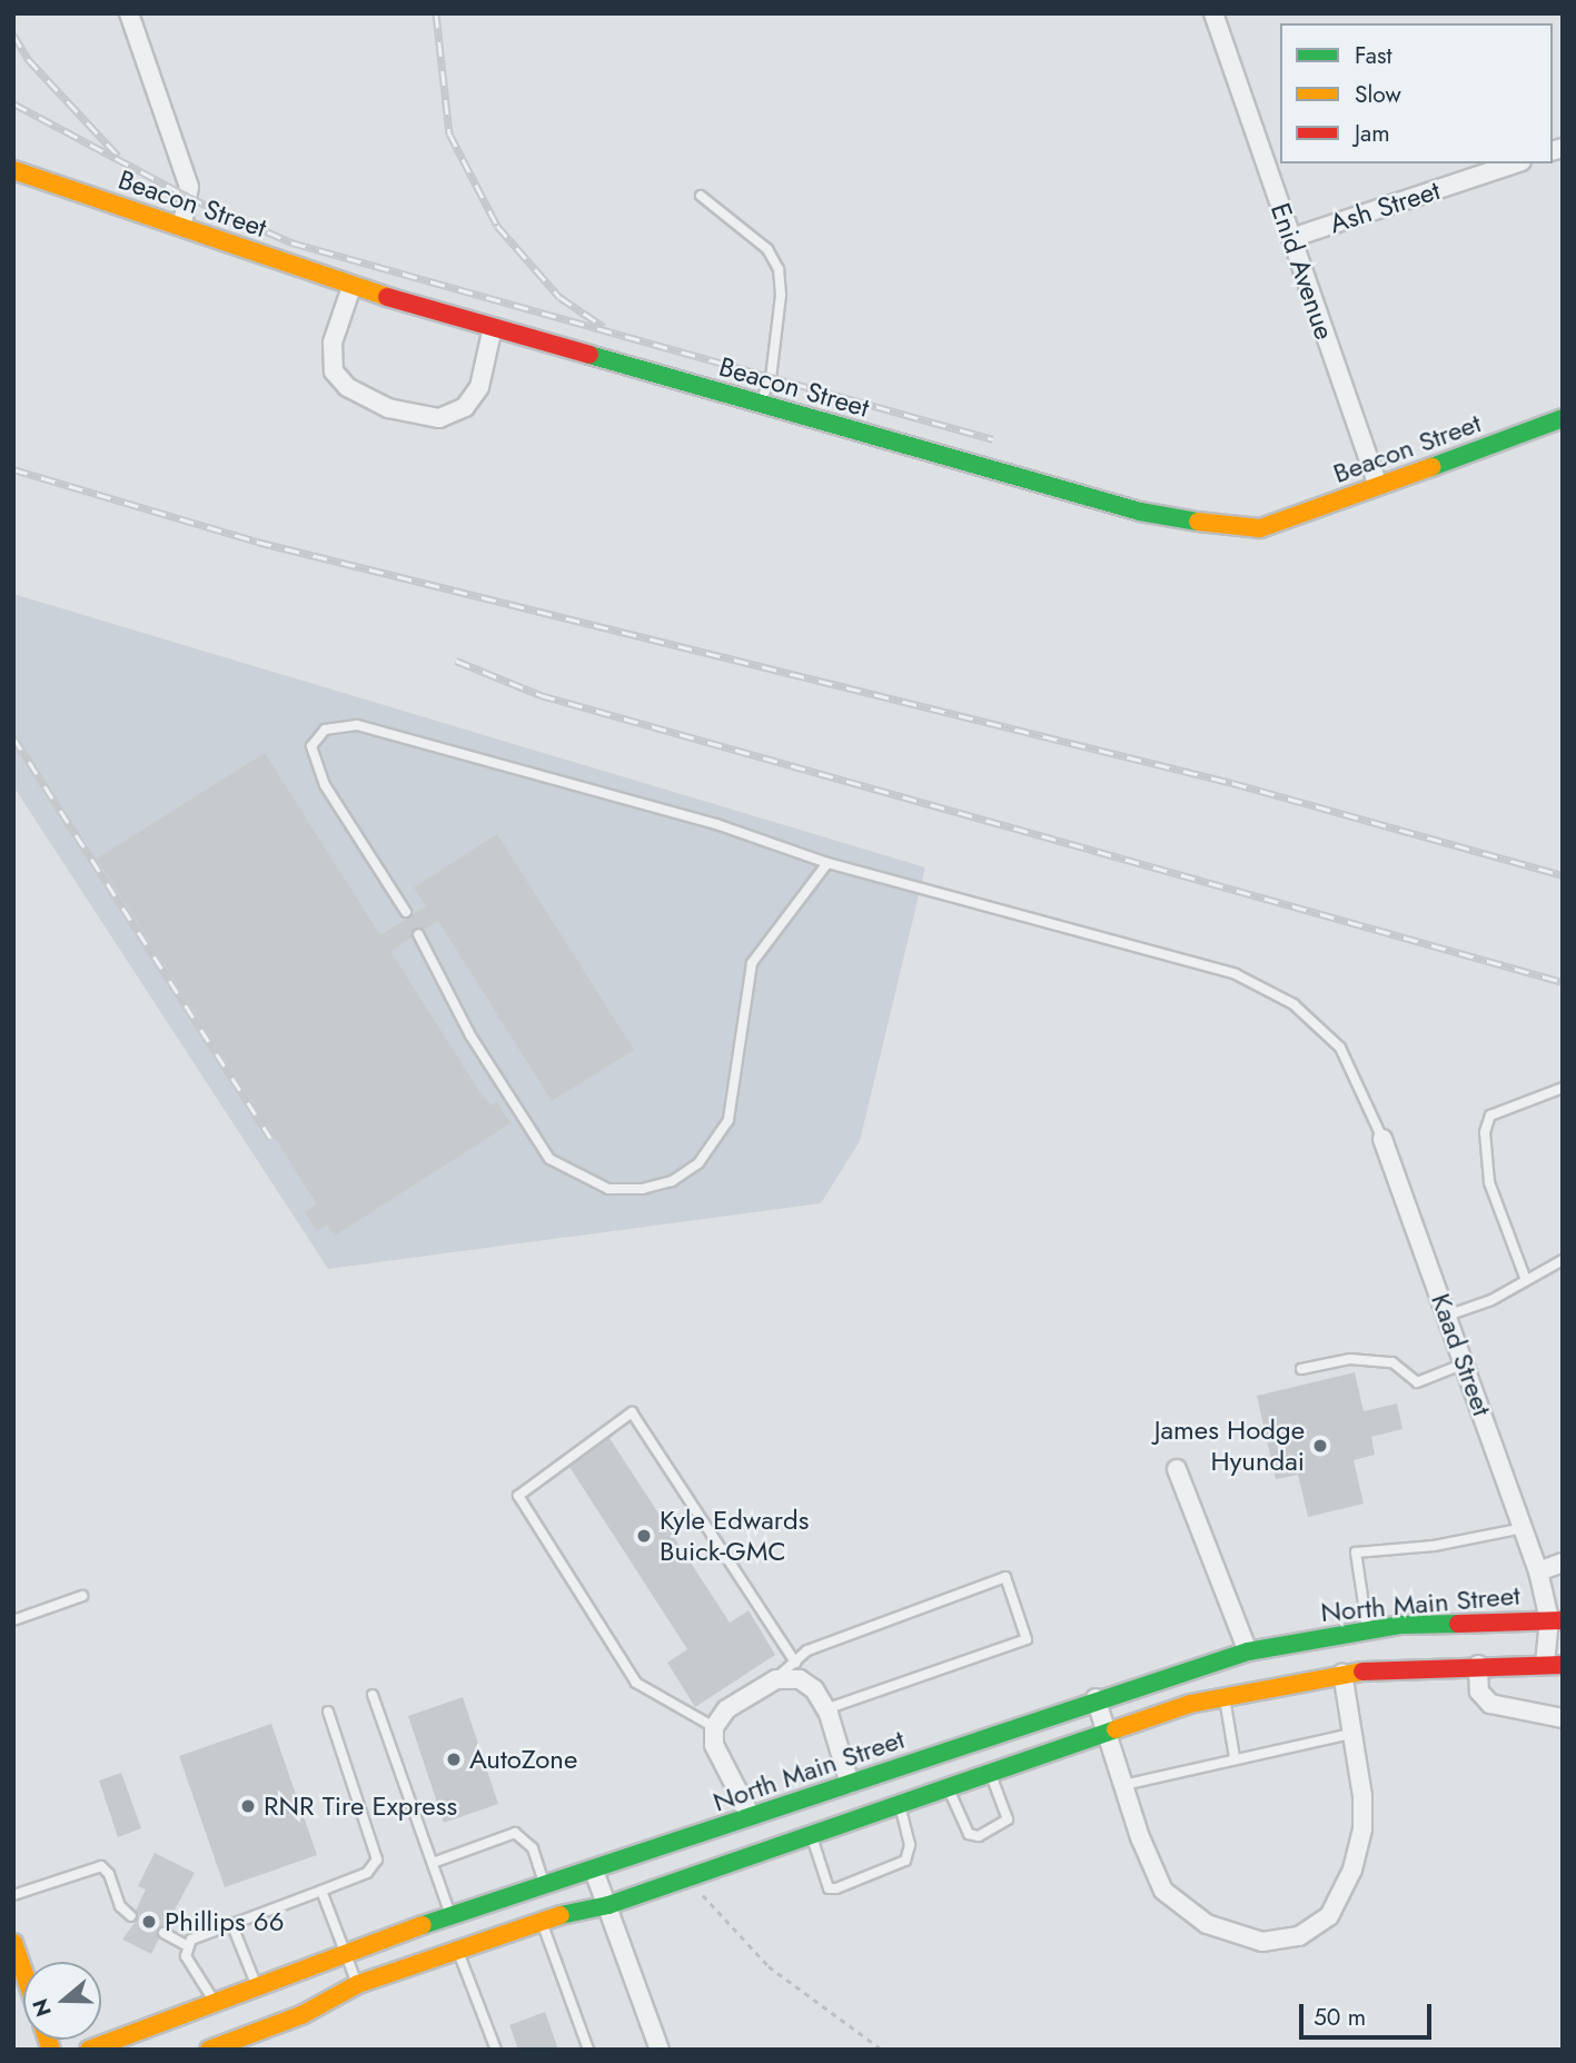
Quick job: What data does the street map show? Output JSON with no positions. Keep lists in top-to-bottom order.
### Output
{
  "streets": {
    "main road": ["Beacon Street", "North Main Street"],
    "street": ["Ash Street", "Enid Avenue", "Kaad Street"]
  },
  "crossings": [
    ["Beacon Street", "Enid Avenue"],
    ["Ash Street", "Enid Avenue"],
    ["Kaad Street", "North Main Street"]
  ],
  "places": [
    "James Hodge Hyundai",
    "Kyle Edwards Buick-GMC",
    "AutoZone",
    "RNR Tire Express",
    "Phillips 66"
  ],
  "legend": ["Fast", "Slow", "Jam"],
  "scale_bar": "50 m",
  "north": "left"
}
